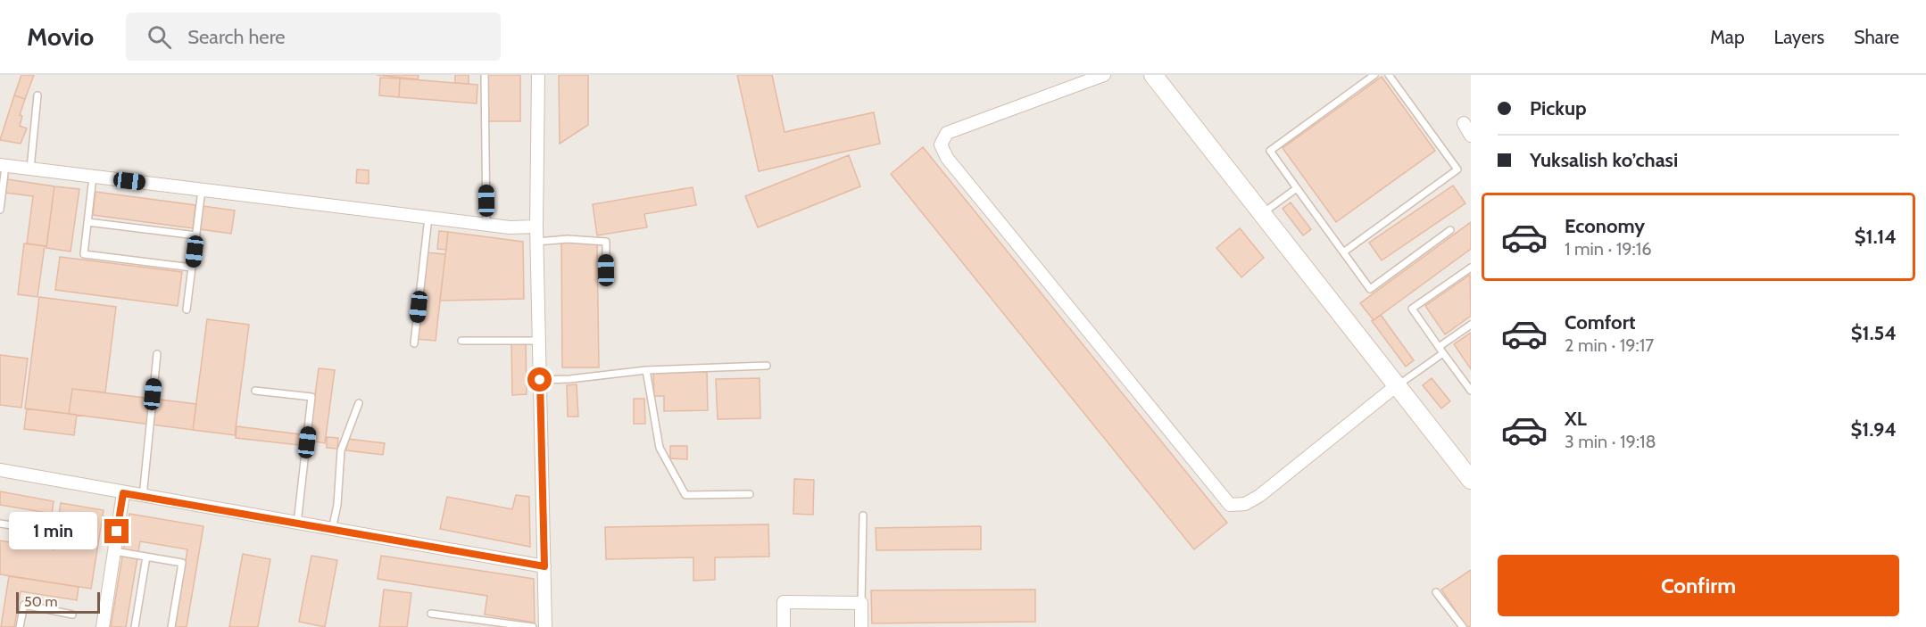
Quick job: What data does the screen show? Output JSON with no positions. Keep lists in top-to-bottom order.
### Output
{
  "scale_bar": "50 m",
  "page": {
    "header": "Movio",
    "search": "Search here",
    "nav": ["Map", "Layers", "Share"],
    "banner": ["Pickup", "Yuksalish ko’chasi"],
    "list": [
      {
        "name": "Economy",
        "note": "1 min · 19:16",
        "value": "$1.14"
      },
      {
        "name": "Comfort",
        "note": "2 min · 19:17",
        "value": "$1.54"
      },
      {
        "name": "XL",
        "note": "3 min · 19:18",
        "value": "$1.94"
      }
    ],
    "bubble": "1 min",
    "buttons": "Confirm",
    "scale": "50 m"
  }
}
